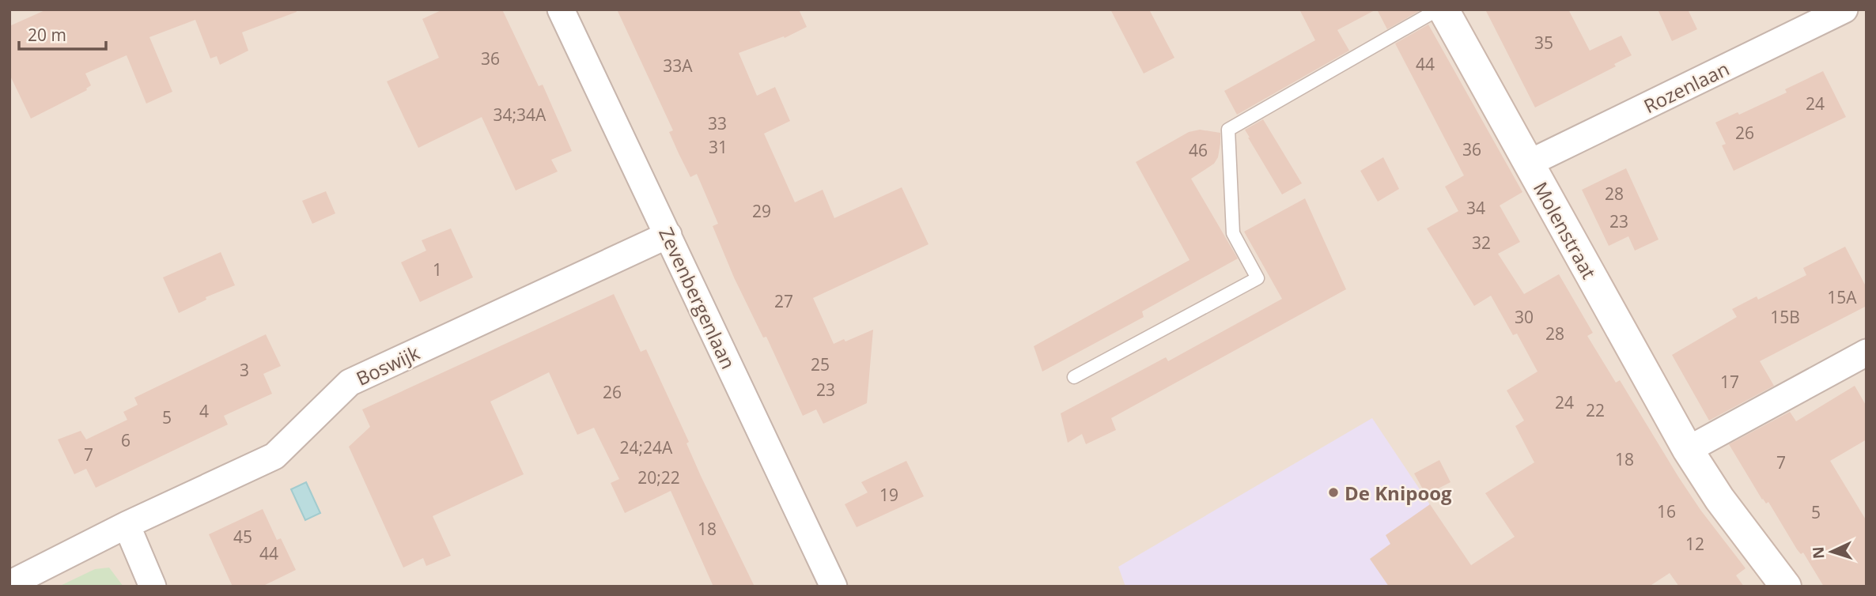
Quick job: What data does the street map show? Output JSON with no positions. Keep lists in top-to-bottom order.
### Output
{
  "streets": {
    "street": [
      "Rozenlaan",
      "Molenstraat",
      "Zevenbergenlaan",
      "Boswijk"
    ]
  },
  "crossings": [
    ["Rozenlaan", "Molenstraat"],
    ["Zevenbergenlaan", "Boswijk"]
  ],
  "places": ["De Knipoog"],
  "house_numbers": [
    "35",
    "36",
    "44",
    "33A",
    "24",
    "34;34A",
    "33",
    "26",
    "31",
    "36",
    "46",
    "28",
    "34",
    "29",
    "23",
    "32",
    "1",
    "15A",
    "27",
    "30",
    "15B",
    "28",
    "25",
    "3",
    "17",
    "23",
    "26",
    "24",
    "22",
    "4",
    "5",
    "6",
    "24;24A",
    "7",
    "18",
    "7",
    "20;22",
    "19",
    "16",
    "5",
    "18",
    "45",
    "12",
    "44"
  ],
  "scale_bar": "20 m",
  "north": "left"
}
